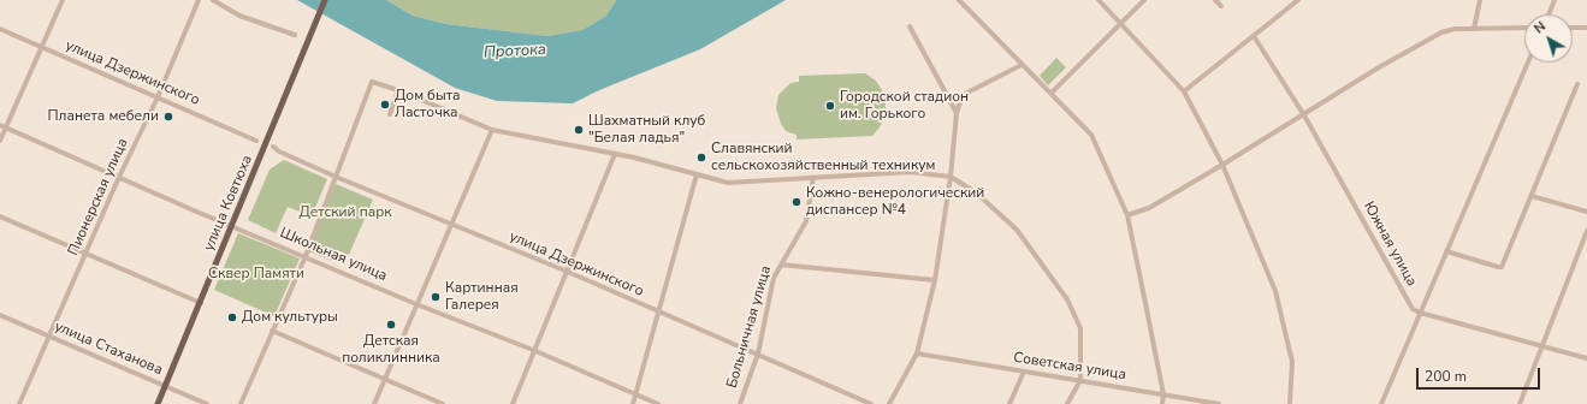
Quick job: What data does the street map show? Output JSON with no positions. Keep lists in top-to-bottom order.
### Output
{
  "streets": {
    "main road": ["улица Ковтюха"],
    "street": [
      "улица Дзержинского",
      "Пионерская улица",
      "Южная улица",
      "Школьная улица",
      "Больничная улица",
      "улица Стаханова",
      "Советская улица"
    ]
  },
  "crossings": [
    ["улица Дзержинского", "Пионерская улица"],
    ["улица Дзержинского", "Больничная улица"],
    ["Пионерская улица", "Школьная улица"],
    ["Пионерская улица", "улица Стаханова"],
    ["улица Ковтюха", "Школьная улица"],
    ["улица Ковтюха", "улица Стаханова"]
  ],
  "water": ["Протока"],
  "parks": ["Детский парк", "Сквер Памяти"],
  "places": [
    "Дом быта Ласточка",
    "Городской cтадион им. Горького",
    "Планета мебели",
    "Шахматный клуб \"Белая ладья\"",
    "Славянский сельскохозяйственный техникум",
    "Кожно-венерологический диспансер №4",
    "Картинная Галерея",
    "Дом культуры",
    "Детская поликлинника"
  ],
  "scale_bar": "200 m",
  "north": "top left"
}
